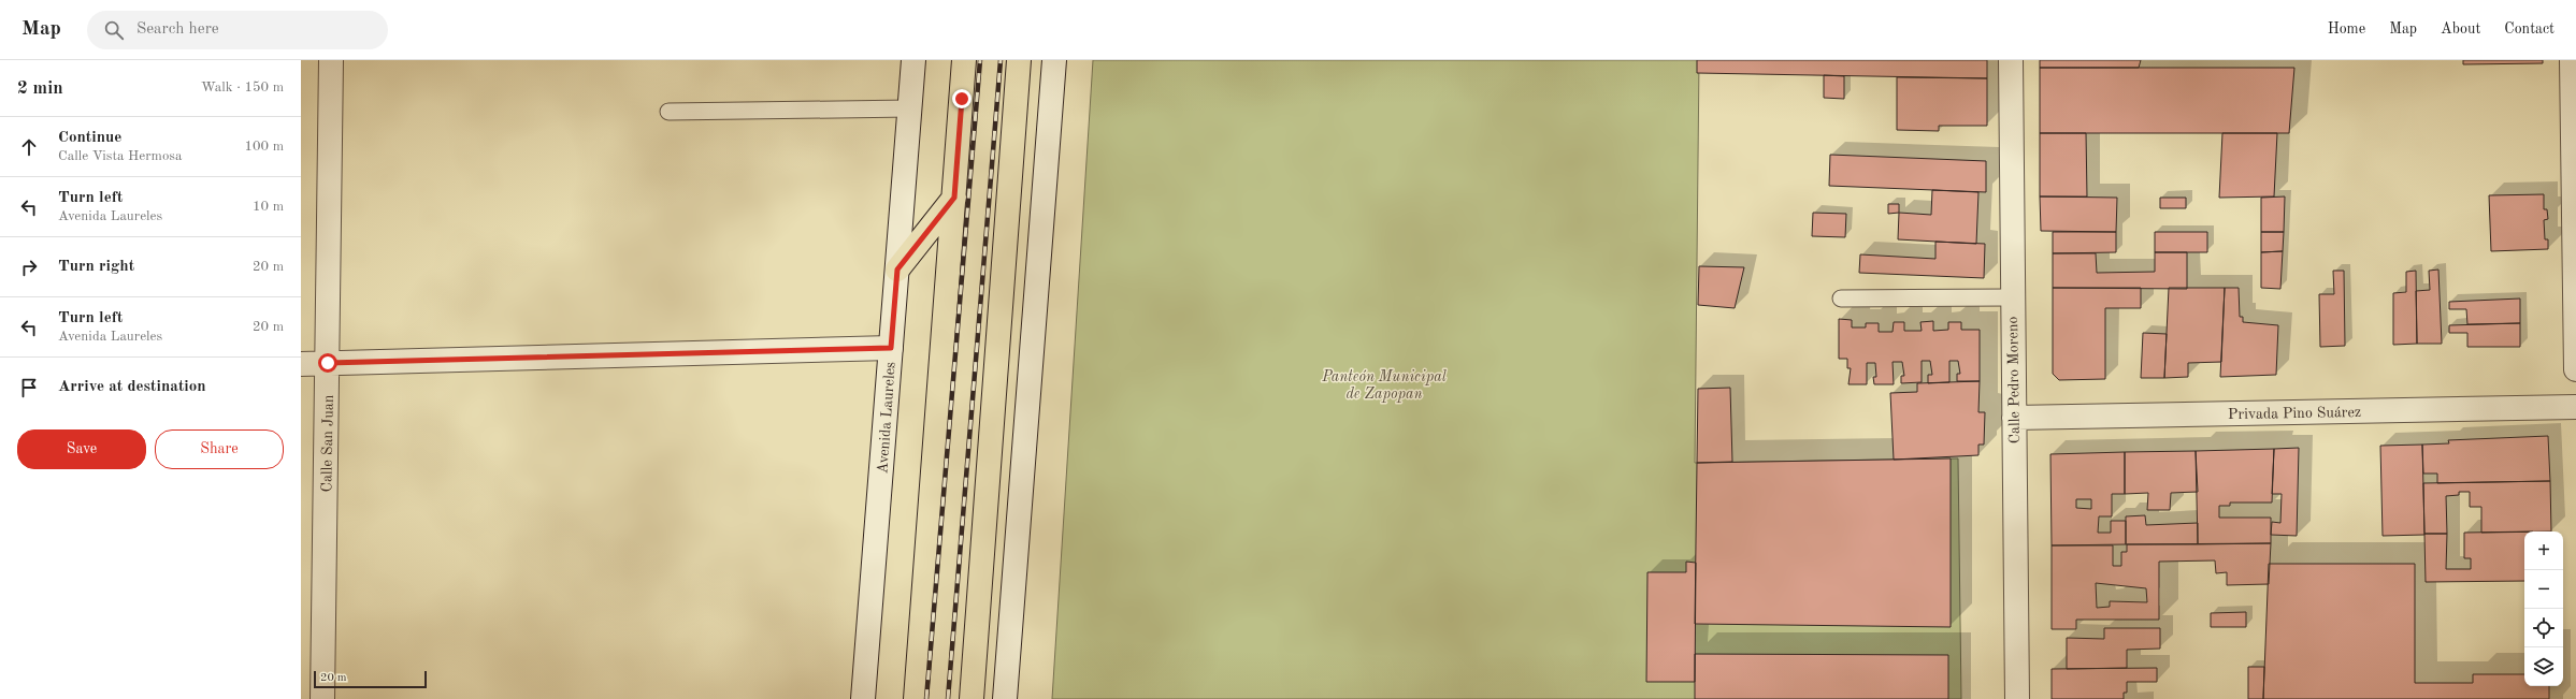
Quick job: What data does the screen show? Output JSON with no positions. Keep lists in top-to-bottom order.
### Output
{
  "streets": {
    "street": [
      "Calle Pedro Moreno",
      "Privada Pino Suárez",
      "Avenida Laureles",
      "Calle San Juan"
    ]
  },
  "crossings": [
    ["Calle Pedro Moreno", "Privada Pino Suárez"]
  ],
  "parks": ["Panteón Municipal de Zapopan"],
  "scale_bar": "20 m",
  "page": {
    "header": "Map",
    "search": "Search here",
    "nav": [
      "Home",
      "Map",
      "About",
      "Contact"
    ],
    "heading": ["2 min", "Walk · 150 m"],
    "list": [
      ["Continue", "Calle Vista Hermosa", "100 m"],
      ["Turn left", "Avenida Laureles", "10 m"],
      ["Turn right", "20 m"],
      ["Turn left", "Avenida Laureles", "20 m"],
      "Arrive at destination"
    ],
    "buttons": ["Save", "Share"],
    "map_buttons": ["+", "−"],
    "scale": "20 m"
  }
}
